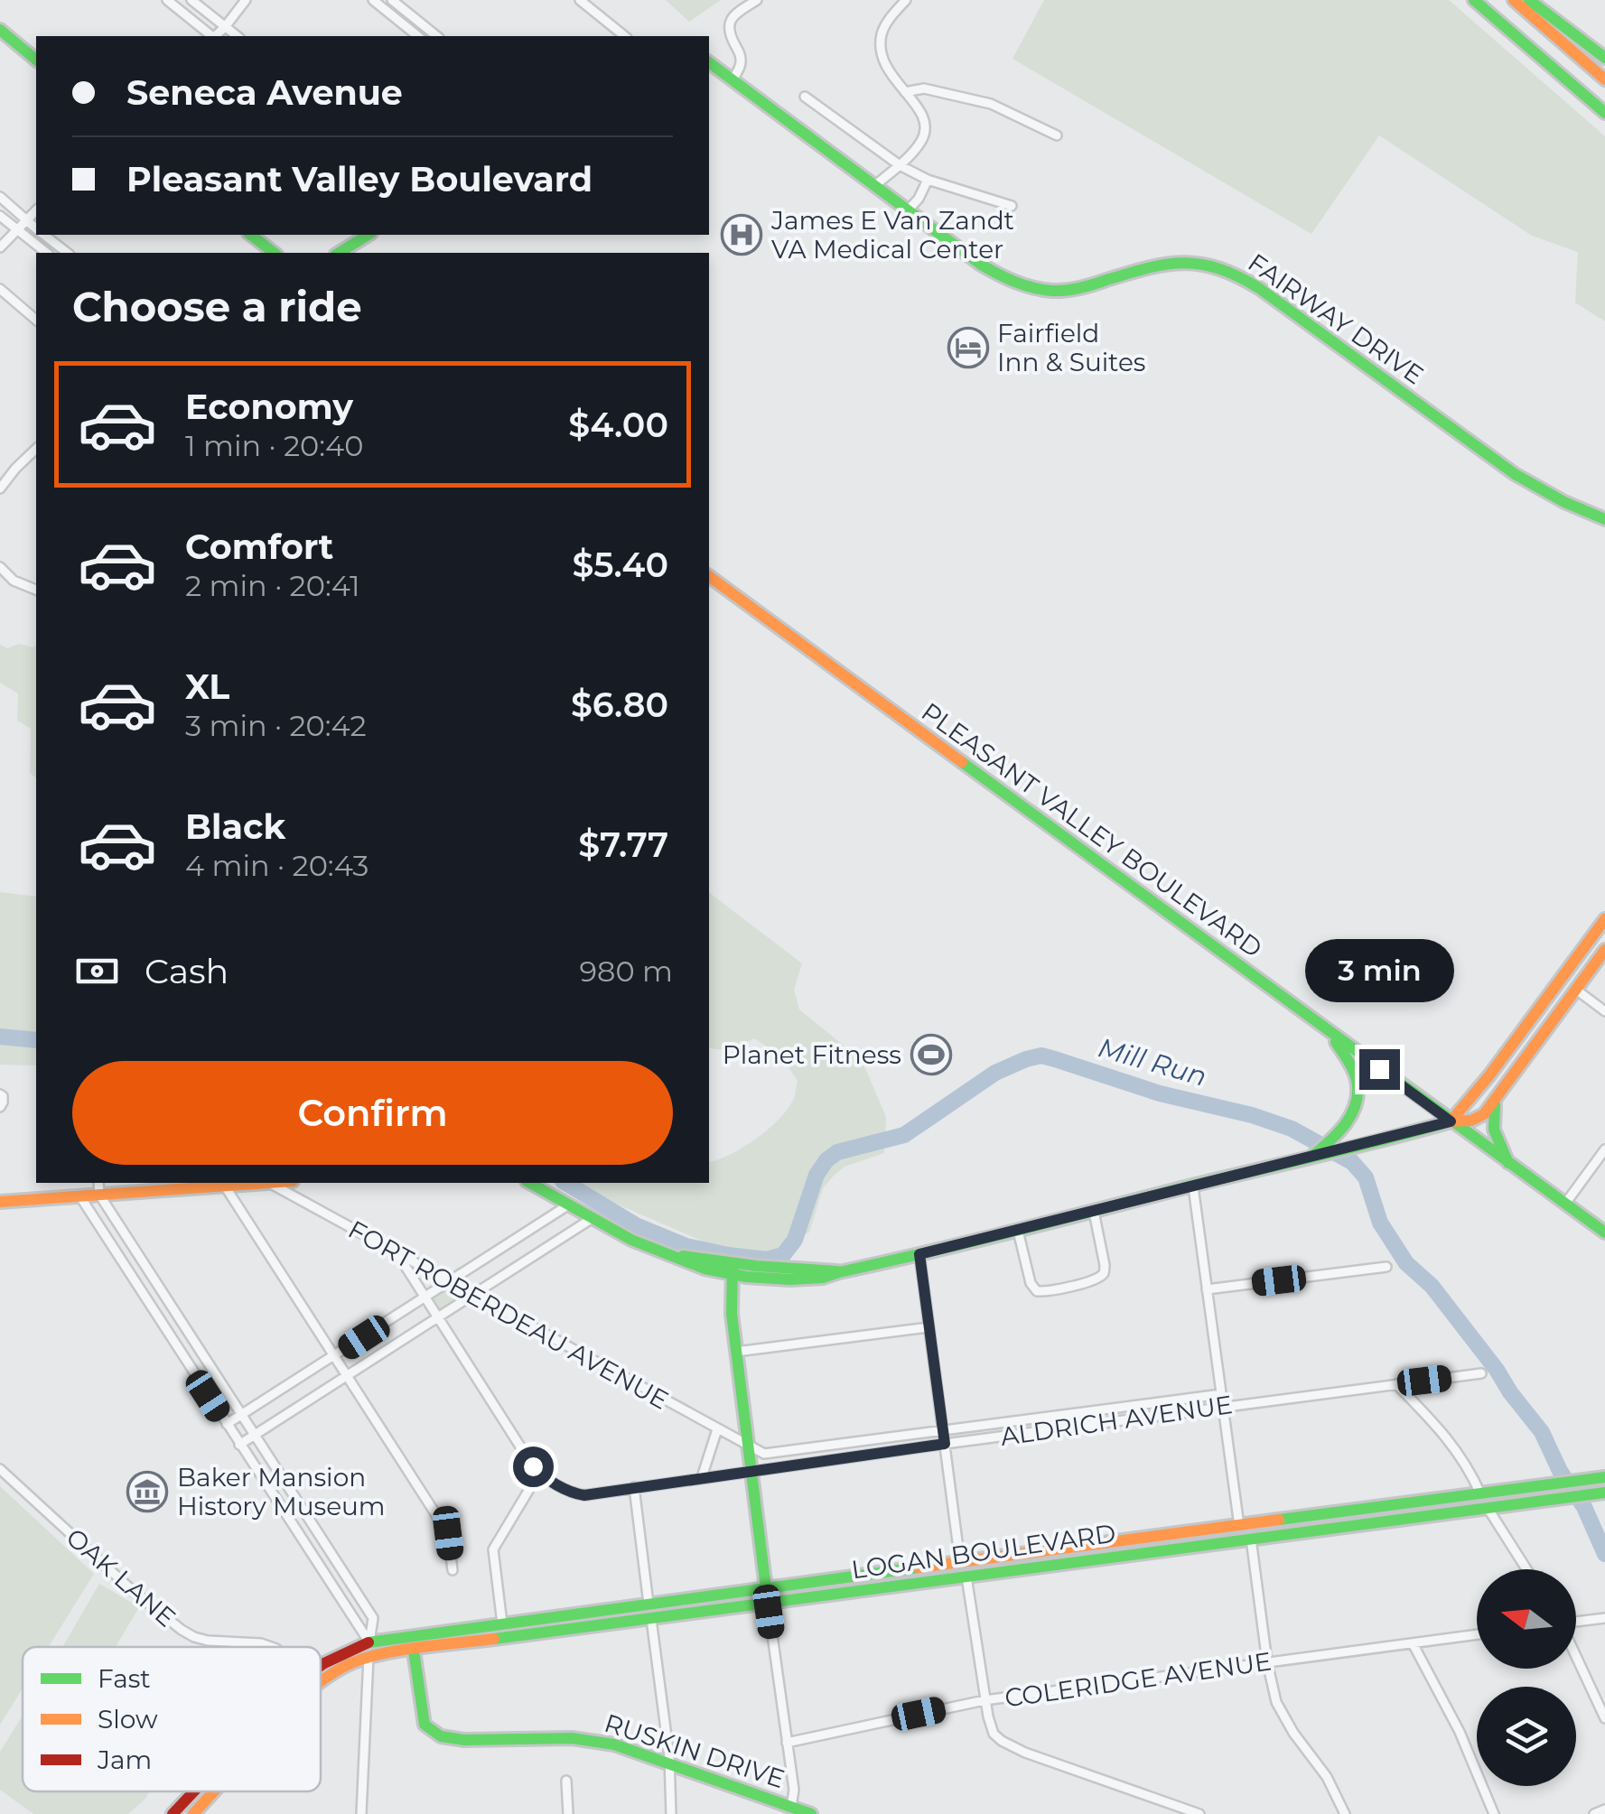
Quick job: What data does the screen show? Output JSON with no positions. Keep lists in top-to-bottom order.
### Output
{
  "streets": {
    "main road": [
      "FAIRWAY DRIVE",
      "PLEASANT VALLEY BOULEVARD",
      "LOGAN BOULEVARD",
      "RUSKIN DRIVE"
    ],
    "street": [
      "FORT ROBERDEAU AVENUE",
      "ALDRICH AVENUE",
      "OAK LANE",
      "COLERIDGE AVENUE"
    ]
  },
  "crossings": [
    ["FORT ROBERDEAU AVENUE", "ALDRICH AVENUE"],
    ["LOGAN BOULEVARD", "RUSKIN DRIVE"]
  ],
  "water": ["Mill Run"],
  "places": {
    "hospital": ["James E Van Zandt VA Medical Center"],
    "hotel": ["Fairfield Inn & Suites"],
    "sports": ["Planet Fitness"],
    "museum": ["Baker Mansion History Museum"]
  },
  "legend": ["Fast", "Slow", "Jam"],
  "north": "left",
  "page": {
    "banner": ["Seneca Avenue", "Pleasant Valley Boulevard"],
    "heading": "Choose a ride",
    "list": [
      {
        "name": "Economy",
        "note": "1 min · 20:40",
        "value": "$4.00"
      },
      {
        "name": "Comfort",
        "note": "2 min · 20:41",
        "value": "$5.40"
      },
      {
        "name": "XL",
        "note": "3 min · 20:42",
        "value": "$6.80"
      },
      {
        "name": "Black",
        "note": "4 min · 20:43",
        "value": "$7.77"
      }
    ],
    "pay": ["Cash", "980 m"],
    "bubble": "3 min",
    "buttons": "Confirm"
  }
}
